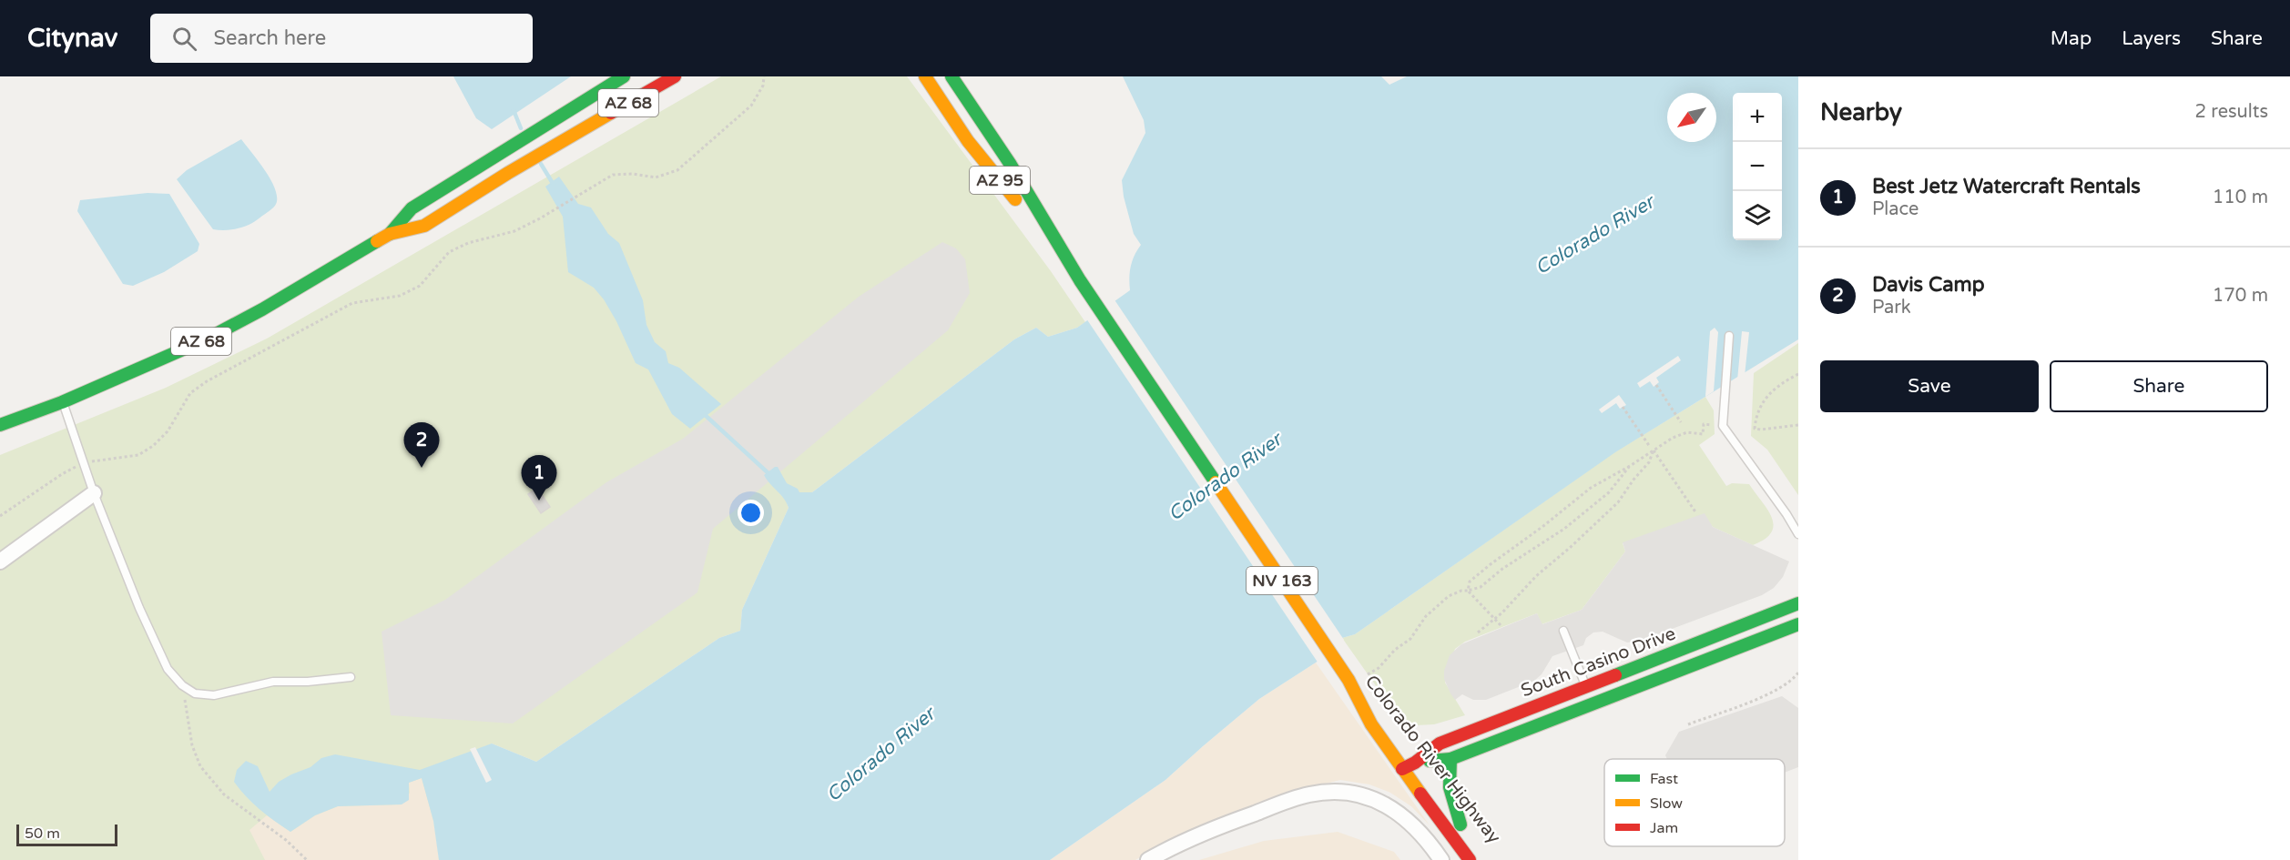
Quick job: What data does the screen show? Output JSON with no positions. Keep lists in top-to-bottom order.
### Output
{
  "streets": {
    "main road": [
      "AZ 68",
      "AZ 95",
      "NV 163",
      "South Casino Drive",
      "Colorado River Highway"
    ]
  },
  "crossings": [
    ["AZ 95", "Colorado River Highway"],
    ["South Casino Drive", "Colorado River Highway"]
  ],
  "water": ["Colorado River"],
  "legend": ["Fast", "Slow", "Jam"],
  "scale_bar": "50 m",
  "north": "bottom left",
  "page": {
    "header": "Citynav",
    "search": "Search here",
    "nav": ["Map", "Layers", "Share"],
    "heading": ["Nearby", "2 results"],
    "map_buttons": ["+", "−"],
    "list": [
      {
        "mark": "1",
        "name": "Best Jetz Watercraft Rentals",
        "note": "Place",
        "value": "110 m"
      },
      {
        "mark": "2",
        "name": "Davis Camp",
        "note": "Park",
        "value": "170 m"
      }
    ],
    "buttons": ["Save", "Share"],
    "pins": ["2", "1"],
    "scale": "50 m"
  }
}
